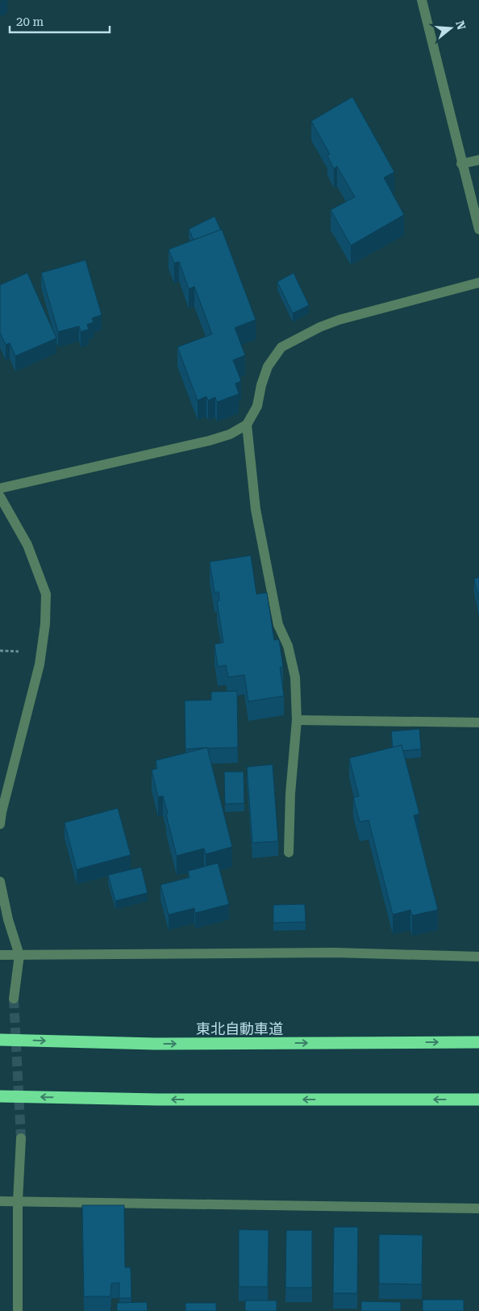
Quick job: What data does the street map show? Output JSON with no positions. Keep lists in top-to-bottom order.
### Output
{
  "streets": {
    "highway": ["東北自動車道"]
  },
  "scale_bar": "20 m",
  "north": "right"
}
